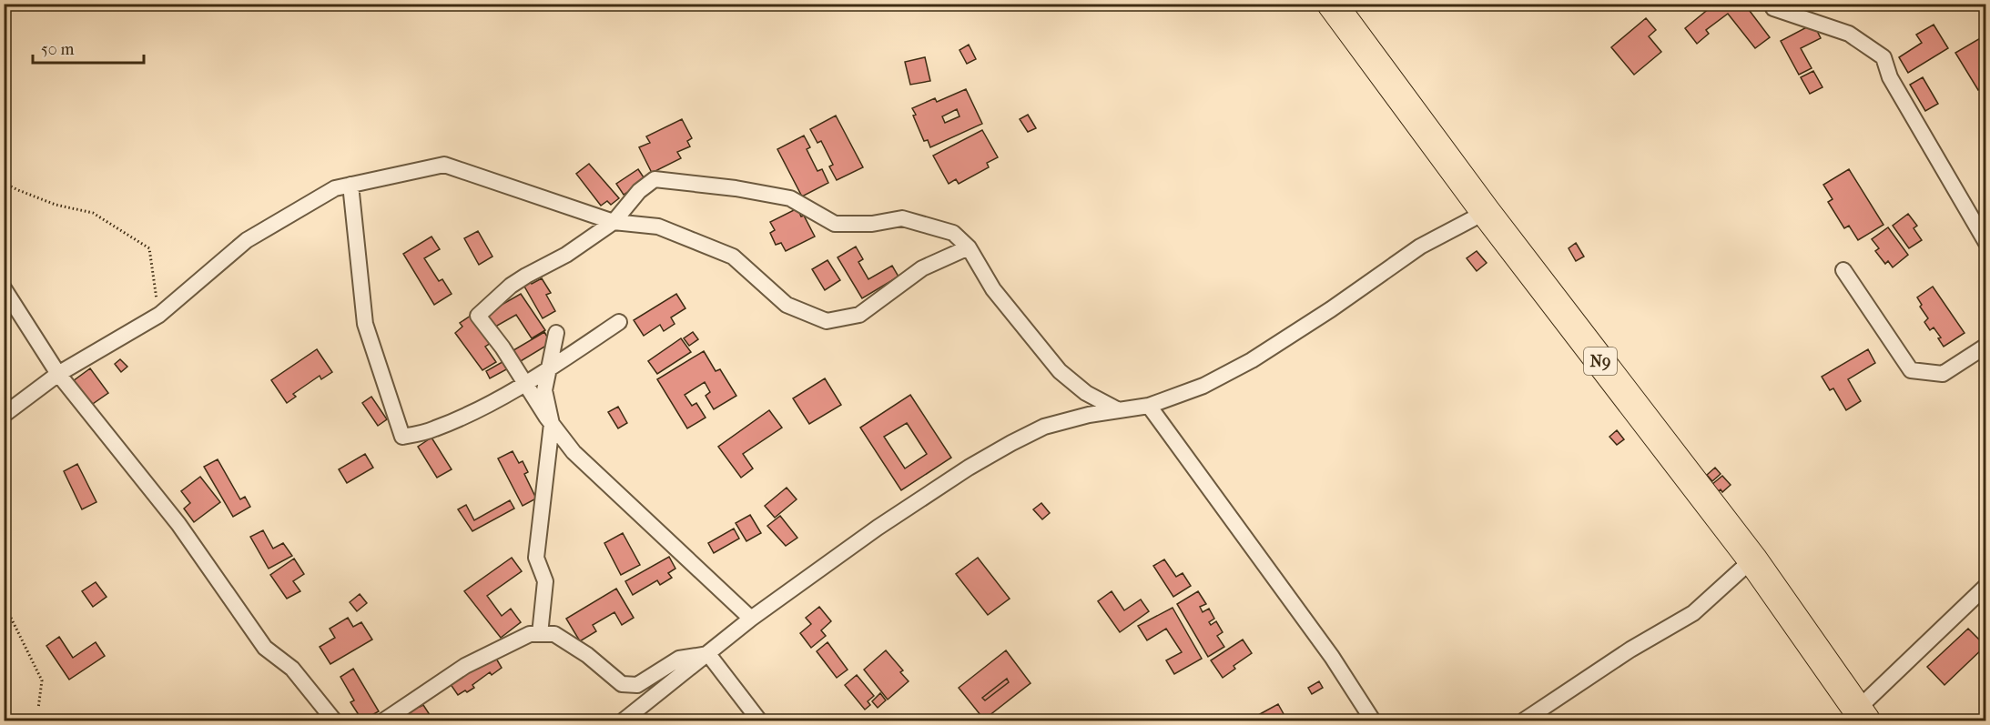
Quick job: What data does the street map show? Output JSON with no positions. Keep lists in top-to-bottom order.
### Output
{
  "streets": {
    "highway": ["N9"]
  },
  "scale_bar": "50 m"
}
